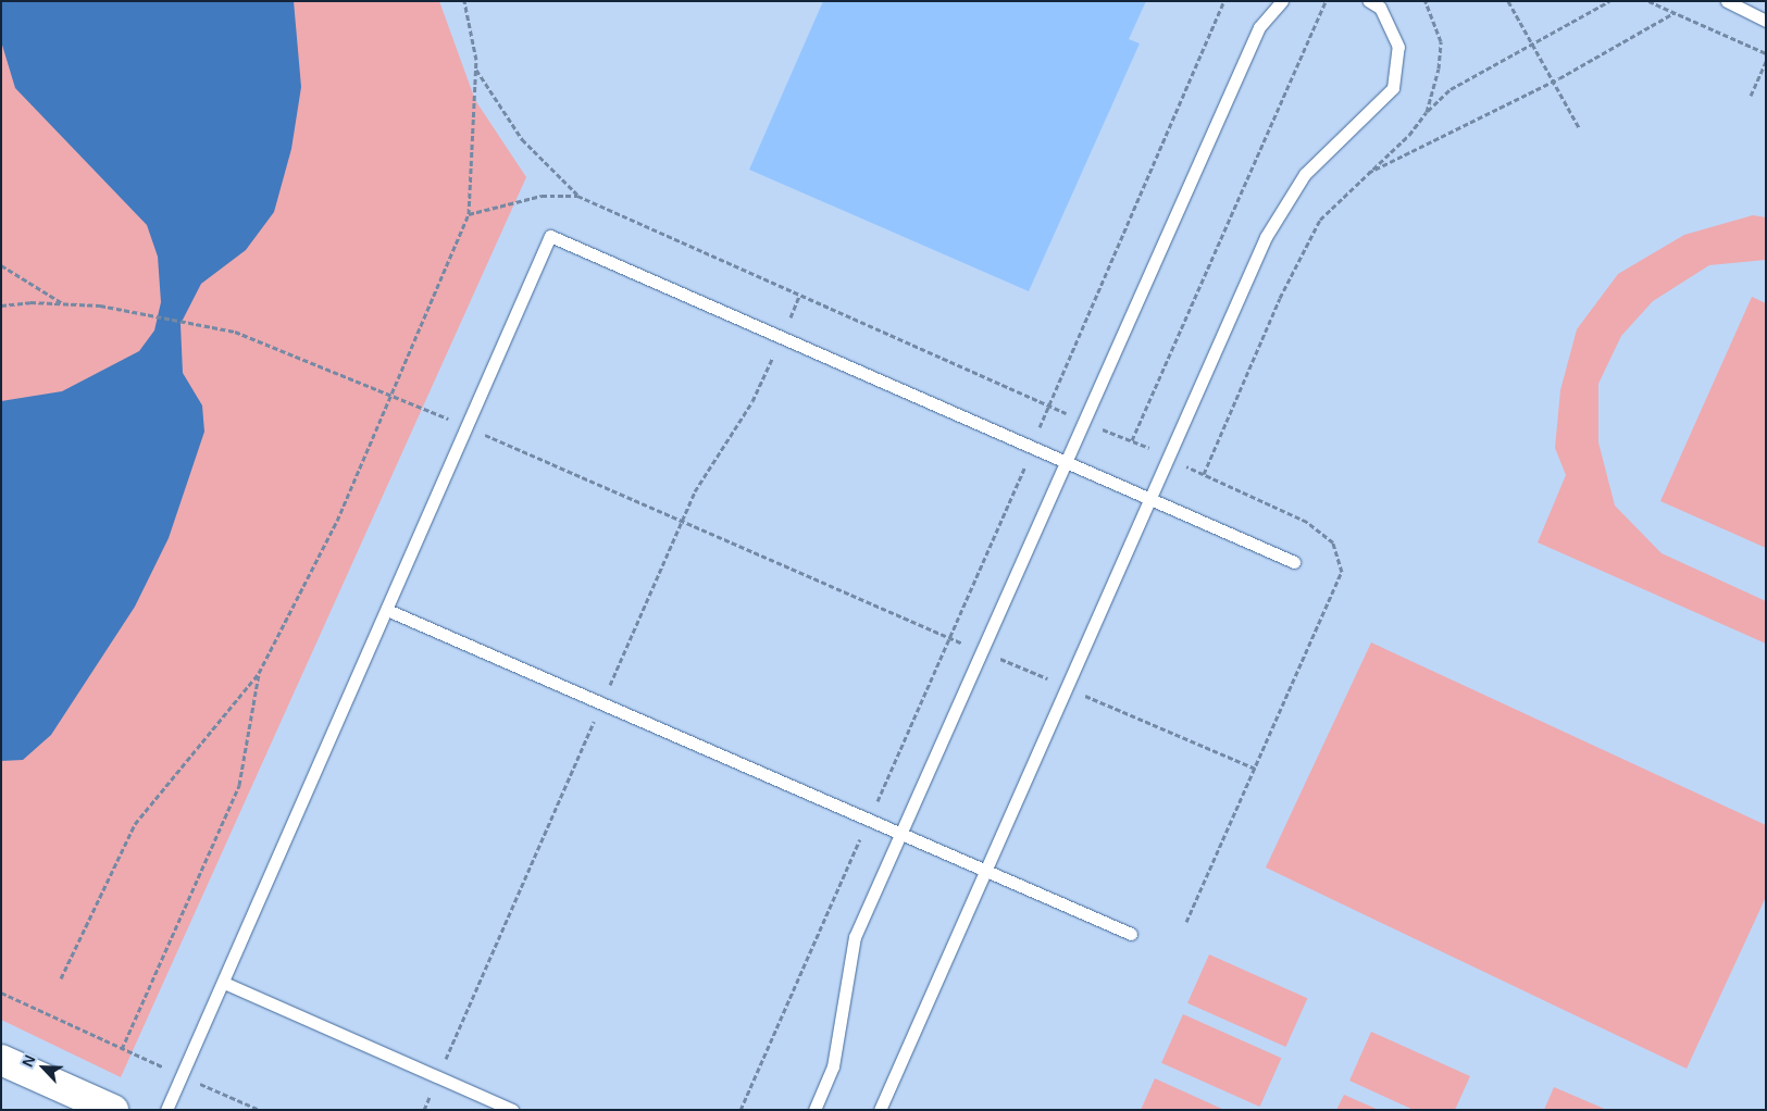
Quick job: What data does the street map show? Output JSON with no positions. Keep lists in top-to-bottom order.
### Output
{
  "north": "top left"
}
